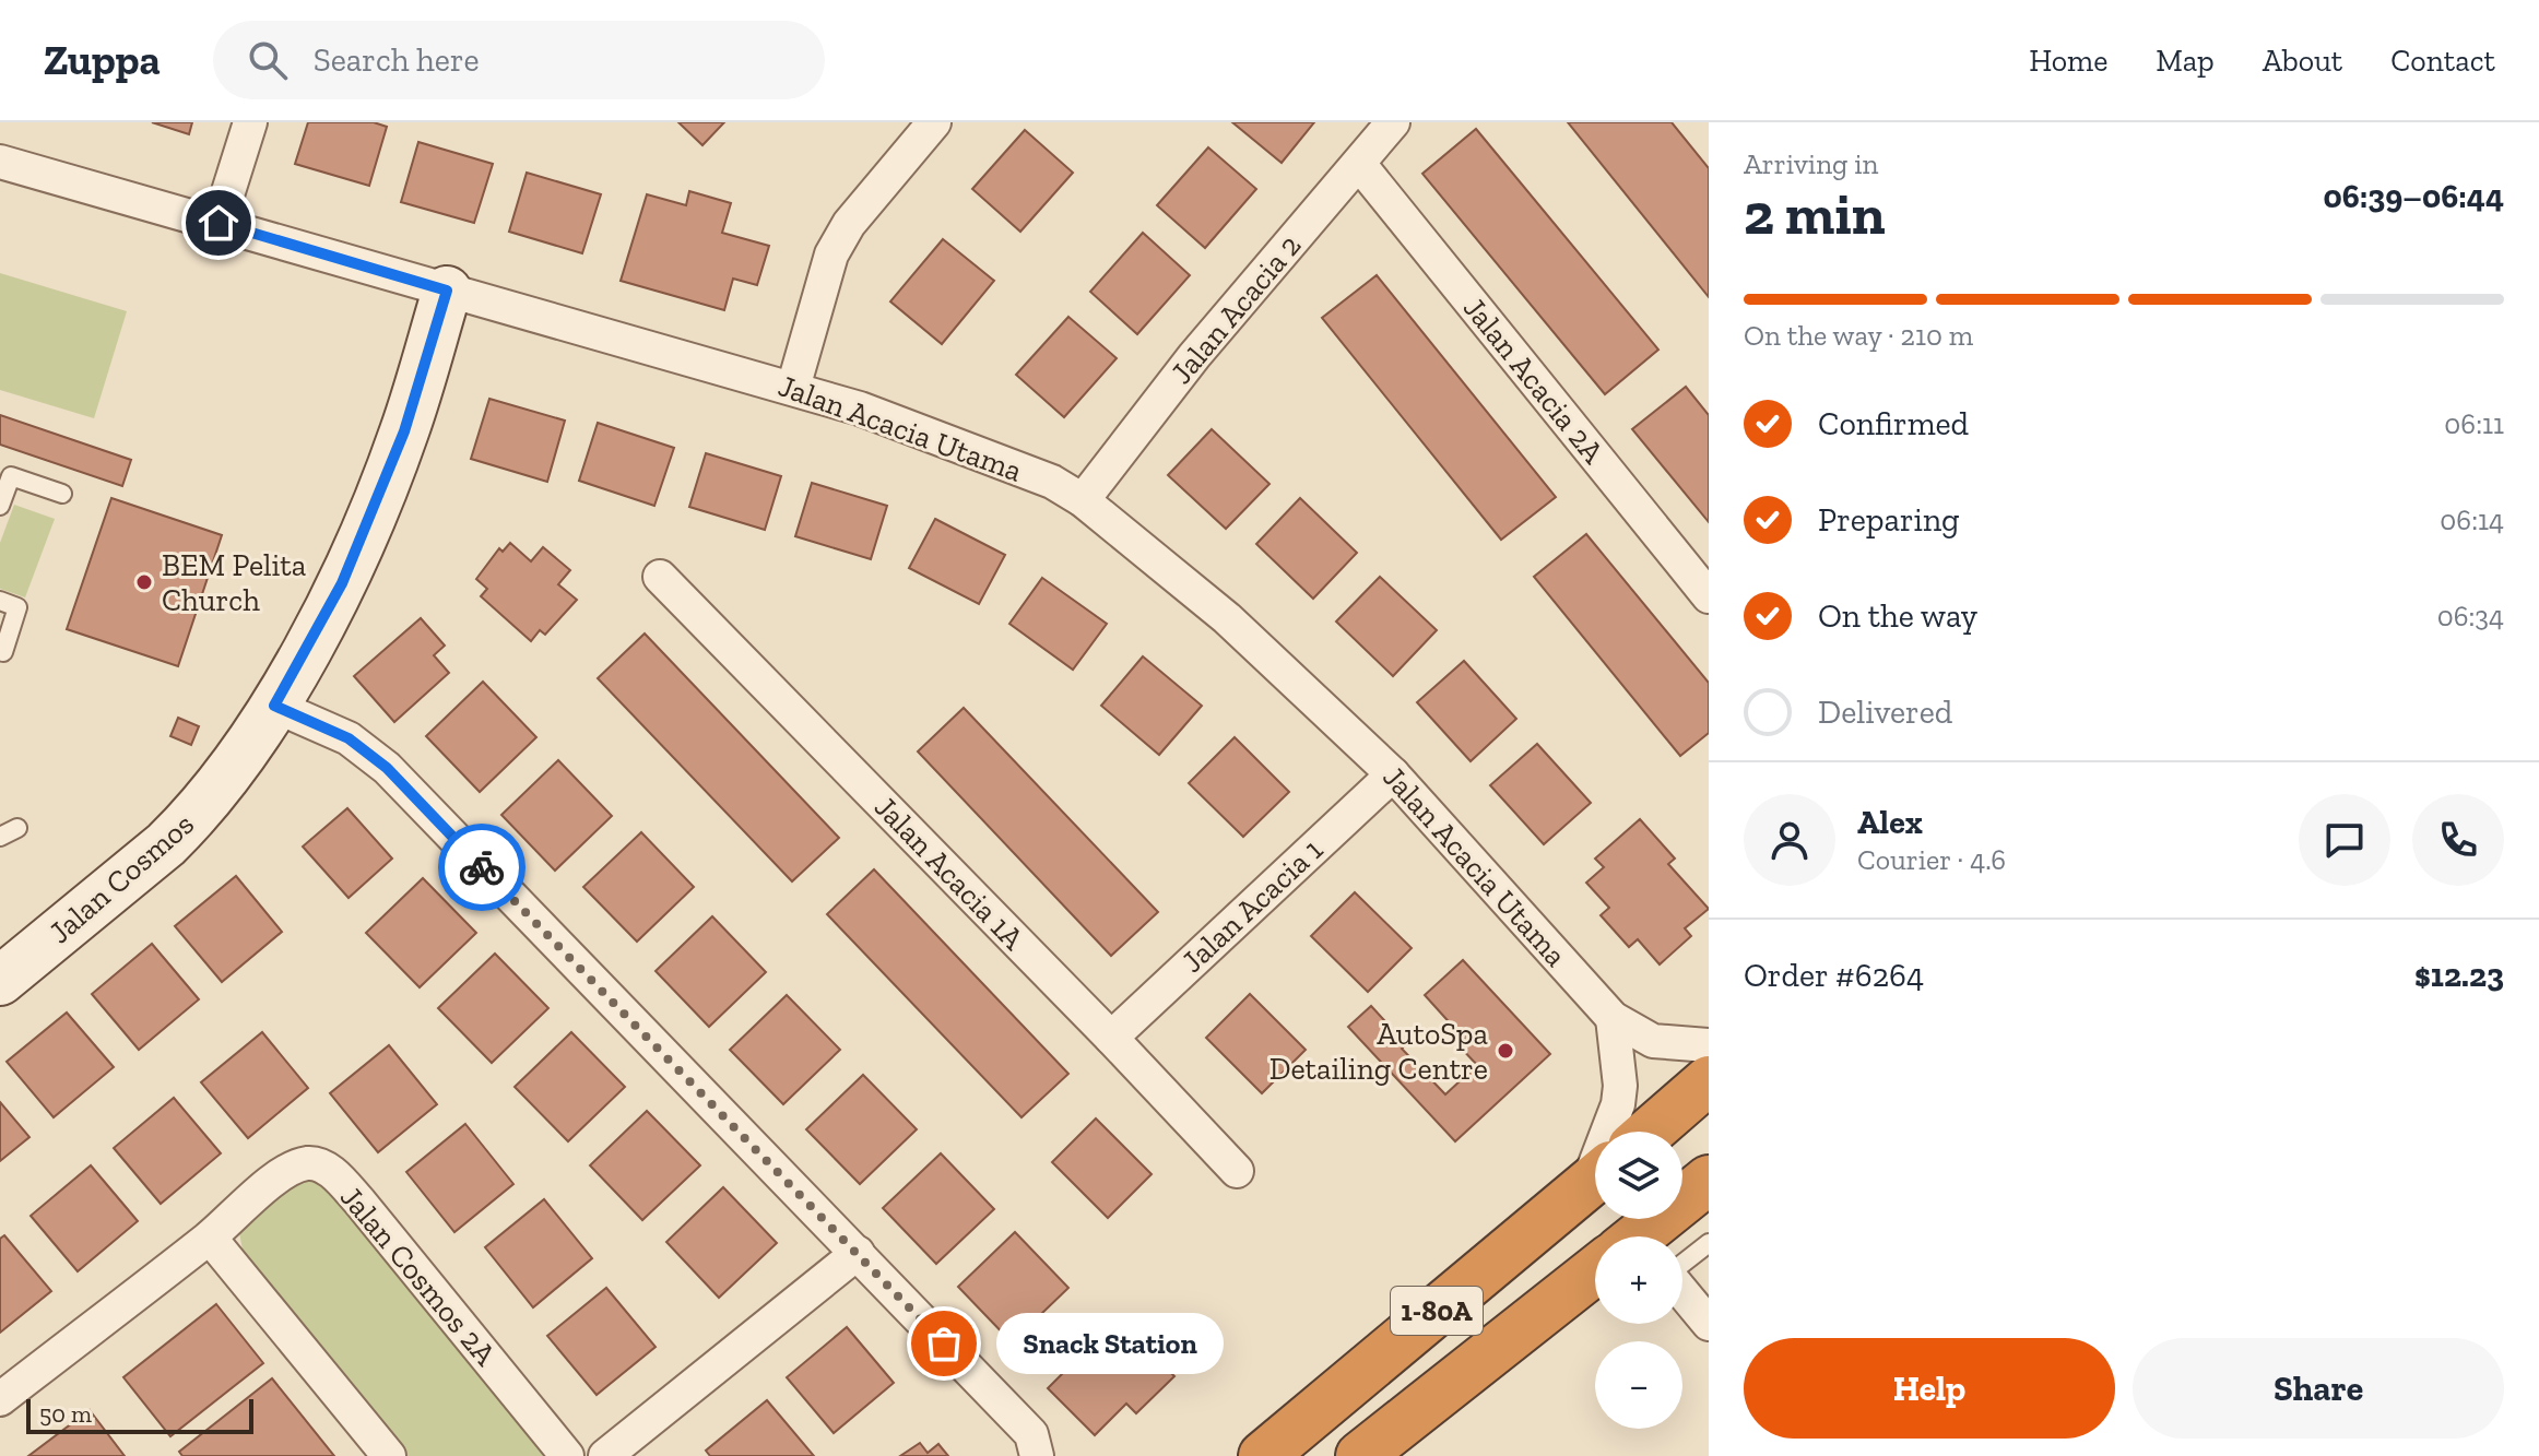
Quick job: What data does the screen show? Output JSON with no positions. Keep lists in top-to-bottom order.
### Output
{
  "streets": {
    "highway": ["1-80A"],
    "street": [
      "Jalan Acacia 2",
      "Jalan Acacia 2A",
      "Jalan Acacia Utama",
      "Jalan Acacia 1A",
      "Jalan Cosmos",
      "Jalan Acacia 1",
      "Jalan Cosmos 2A"
    ]
  },
  "crossings": [
    ["Jalan Acacia 2", "Jalan Acacia 2A"],
    ["Jalan Acacia 2", "Jalan Acacia Utama"],
    ["Jalan Acacia Utama", "Jalan Cosmos"],
    ["Jalan Acacia Utama", "Jalan Acacia 1"],
    ["Jalan Acacia 1A", "Jalan Acacia 1"]
  ],
  "places": ["BEM Pelita Church", "AutoSpa Detailing Centre", "Snack Station"],
  "scale_bar": "50 m",
  "page": {
    "header": "Zuppa",
    "search": "Search here",
    "nav": [
      "Home",
      "Map",
      "About",
      "Contact"
    ],
    "heading": ["2 min", "Arriving in", "06:39–06:44"],
    "panel": [
      "Alex",
      "Courier · 4.6",
      "Order #6264",
      "$12.23"
    ],
    "bar": "On the way · 210 m",
    "list": [
      ["Confirmed", "06:11"],
      ["Preparing", "06:14"],
      ["On the way", "06:34"],
      "Delivered"
    ],
    "map_buttons": ["+", "−"],
    "bubble": "Snack Station",
    "buttons": ["Help", "Share"],
    "scale": "50 m"
  }
}
